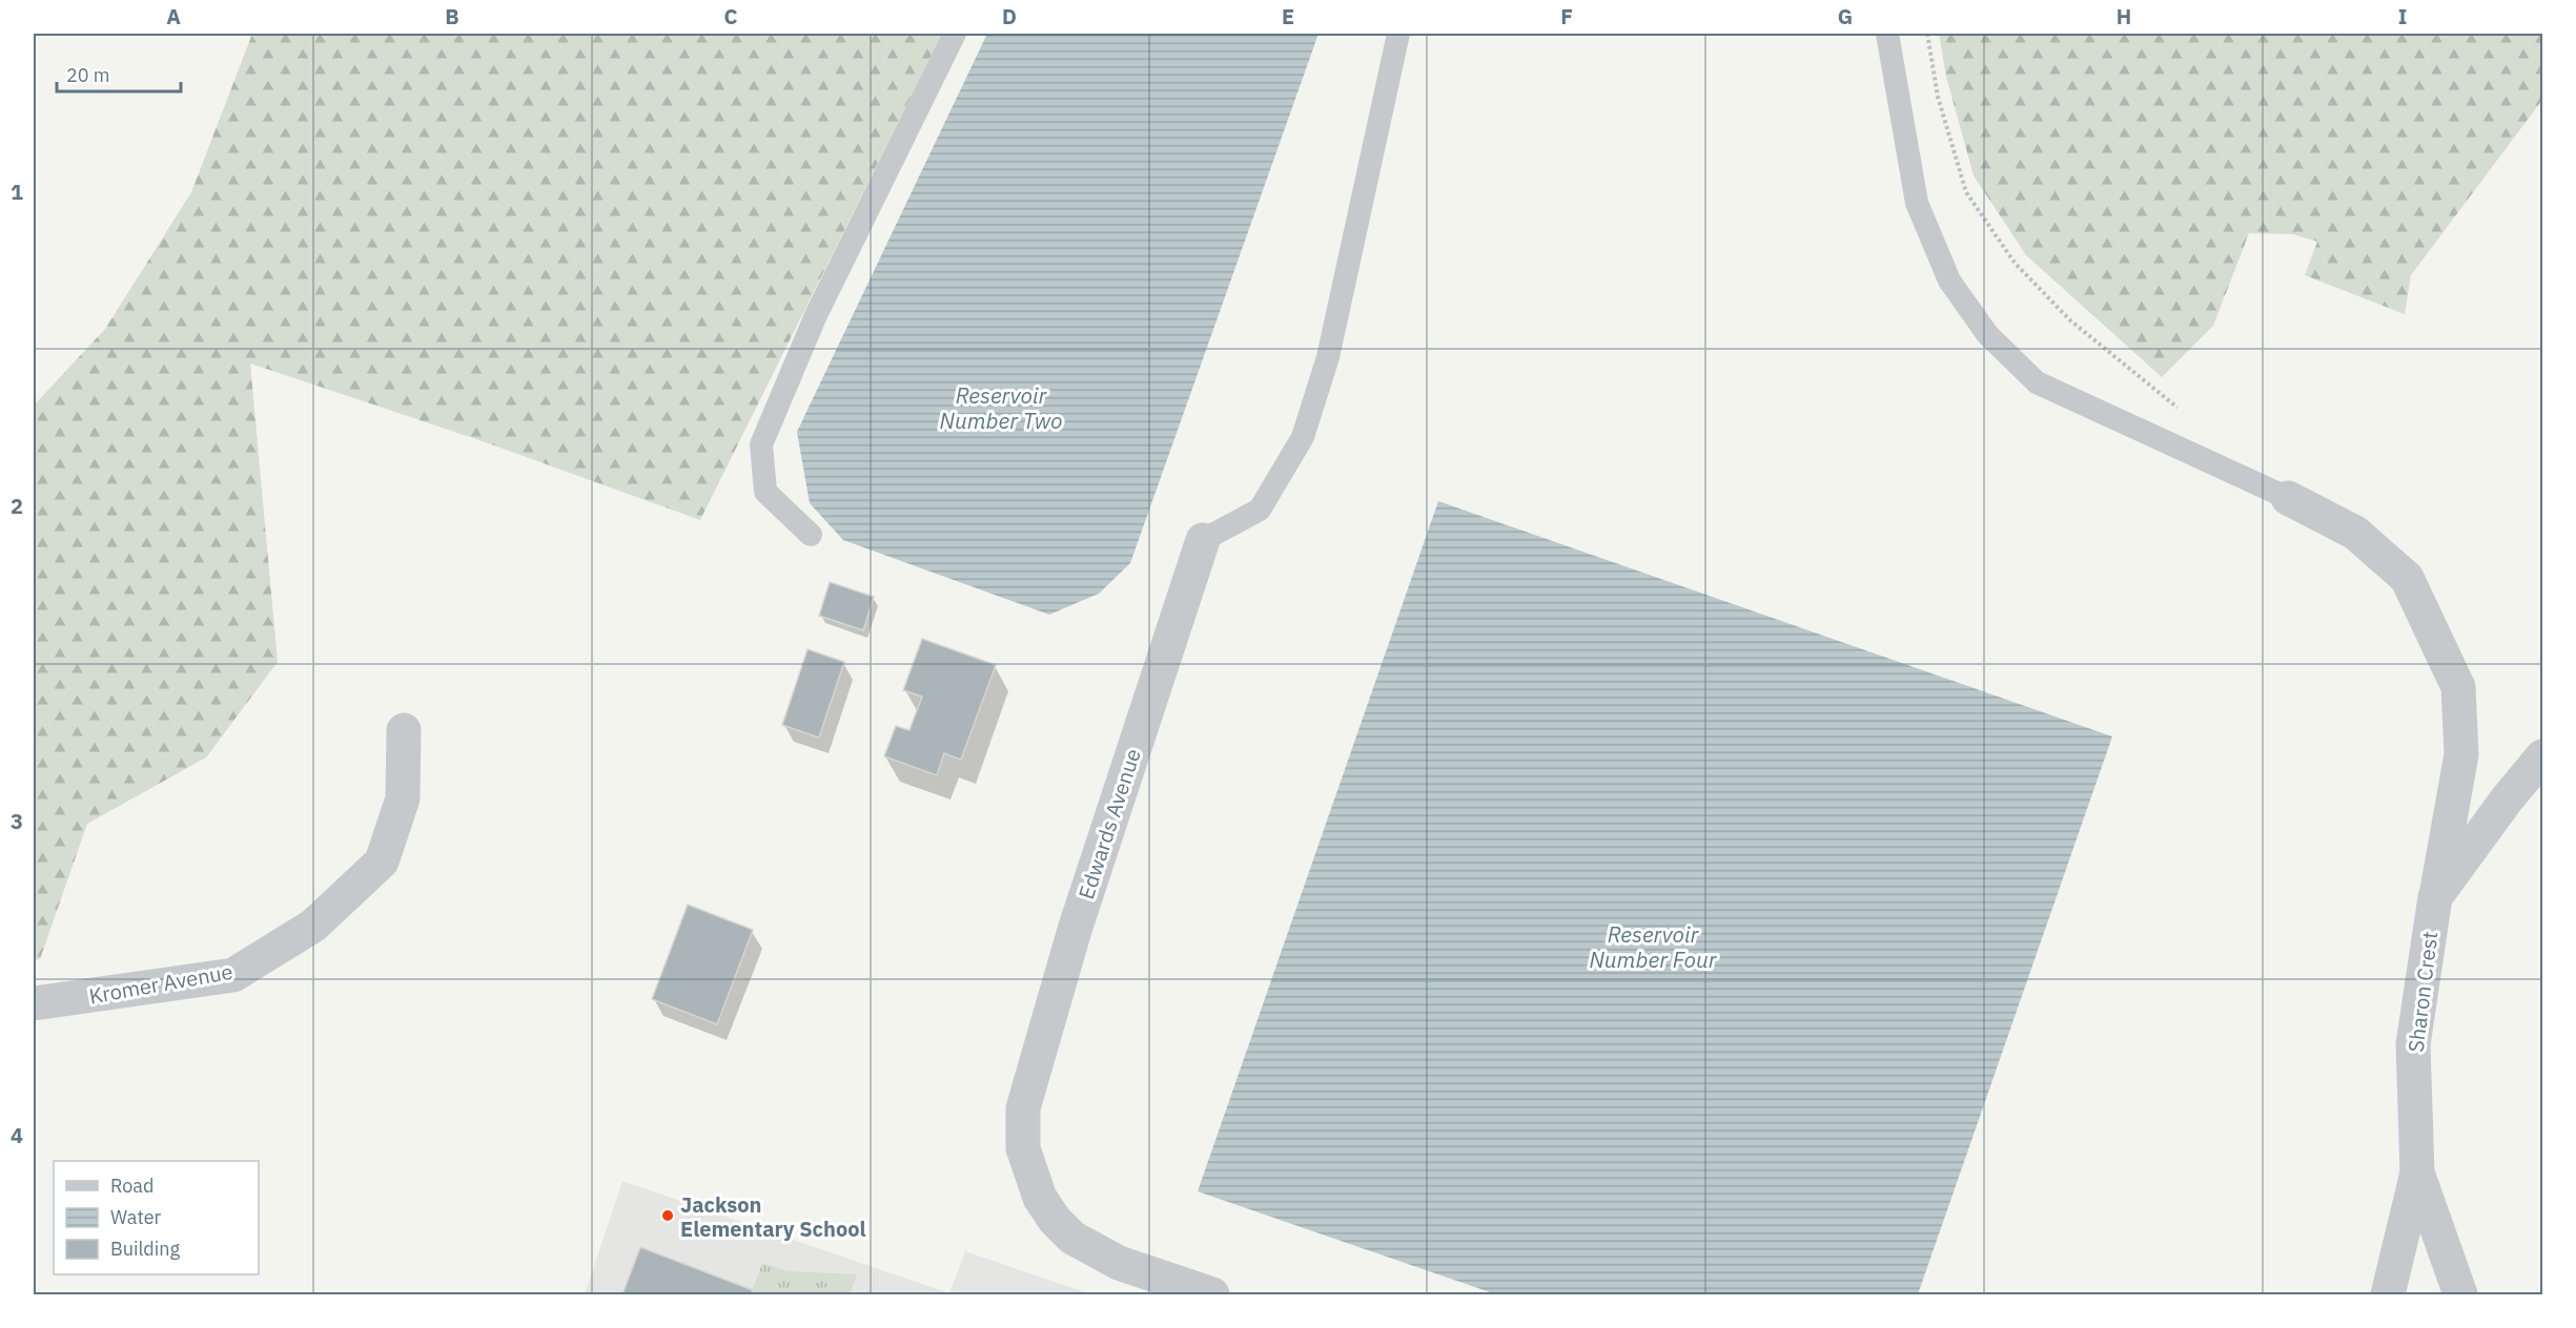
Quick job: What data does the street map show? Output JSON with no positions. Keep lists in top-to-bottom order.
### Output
{
  "streets": {
    "street": ["Edwards Avenue", "Kromer Avenue", "Sharon Crest"]
  },
  "water": ["Reservoir Number Two", "Reservoir Number Four"],
  "places": ["Jackson Elementary School"],
  "legend": ["Road", "Water", "Building"],
  "scale_bar": "20 m",
  "grid": {
    "columns": [
      "A",
      "B",
      "C",
      "D",
      "E",
      "F",
      "G",
      "H",
      "I"
    ],
    "rows": [
      "1",
      "2",
      "3",
      "4"
    ]
  }
}
